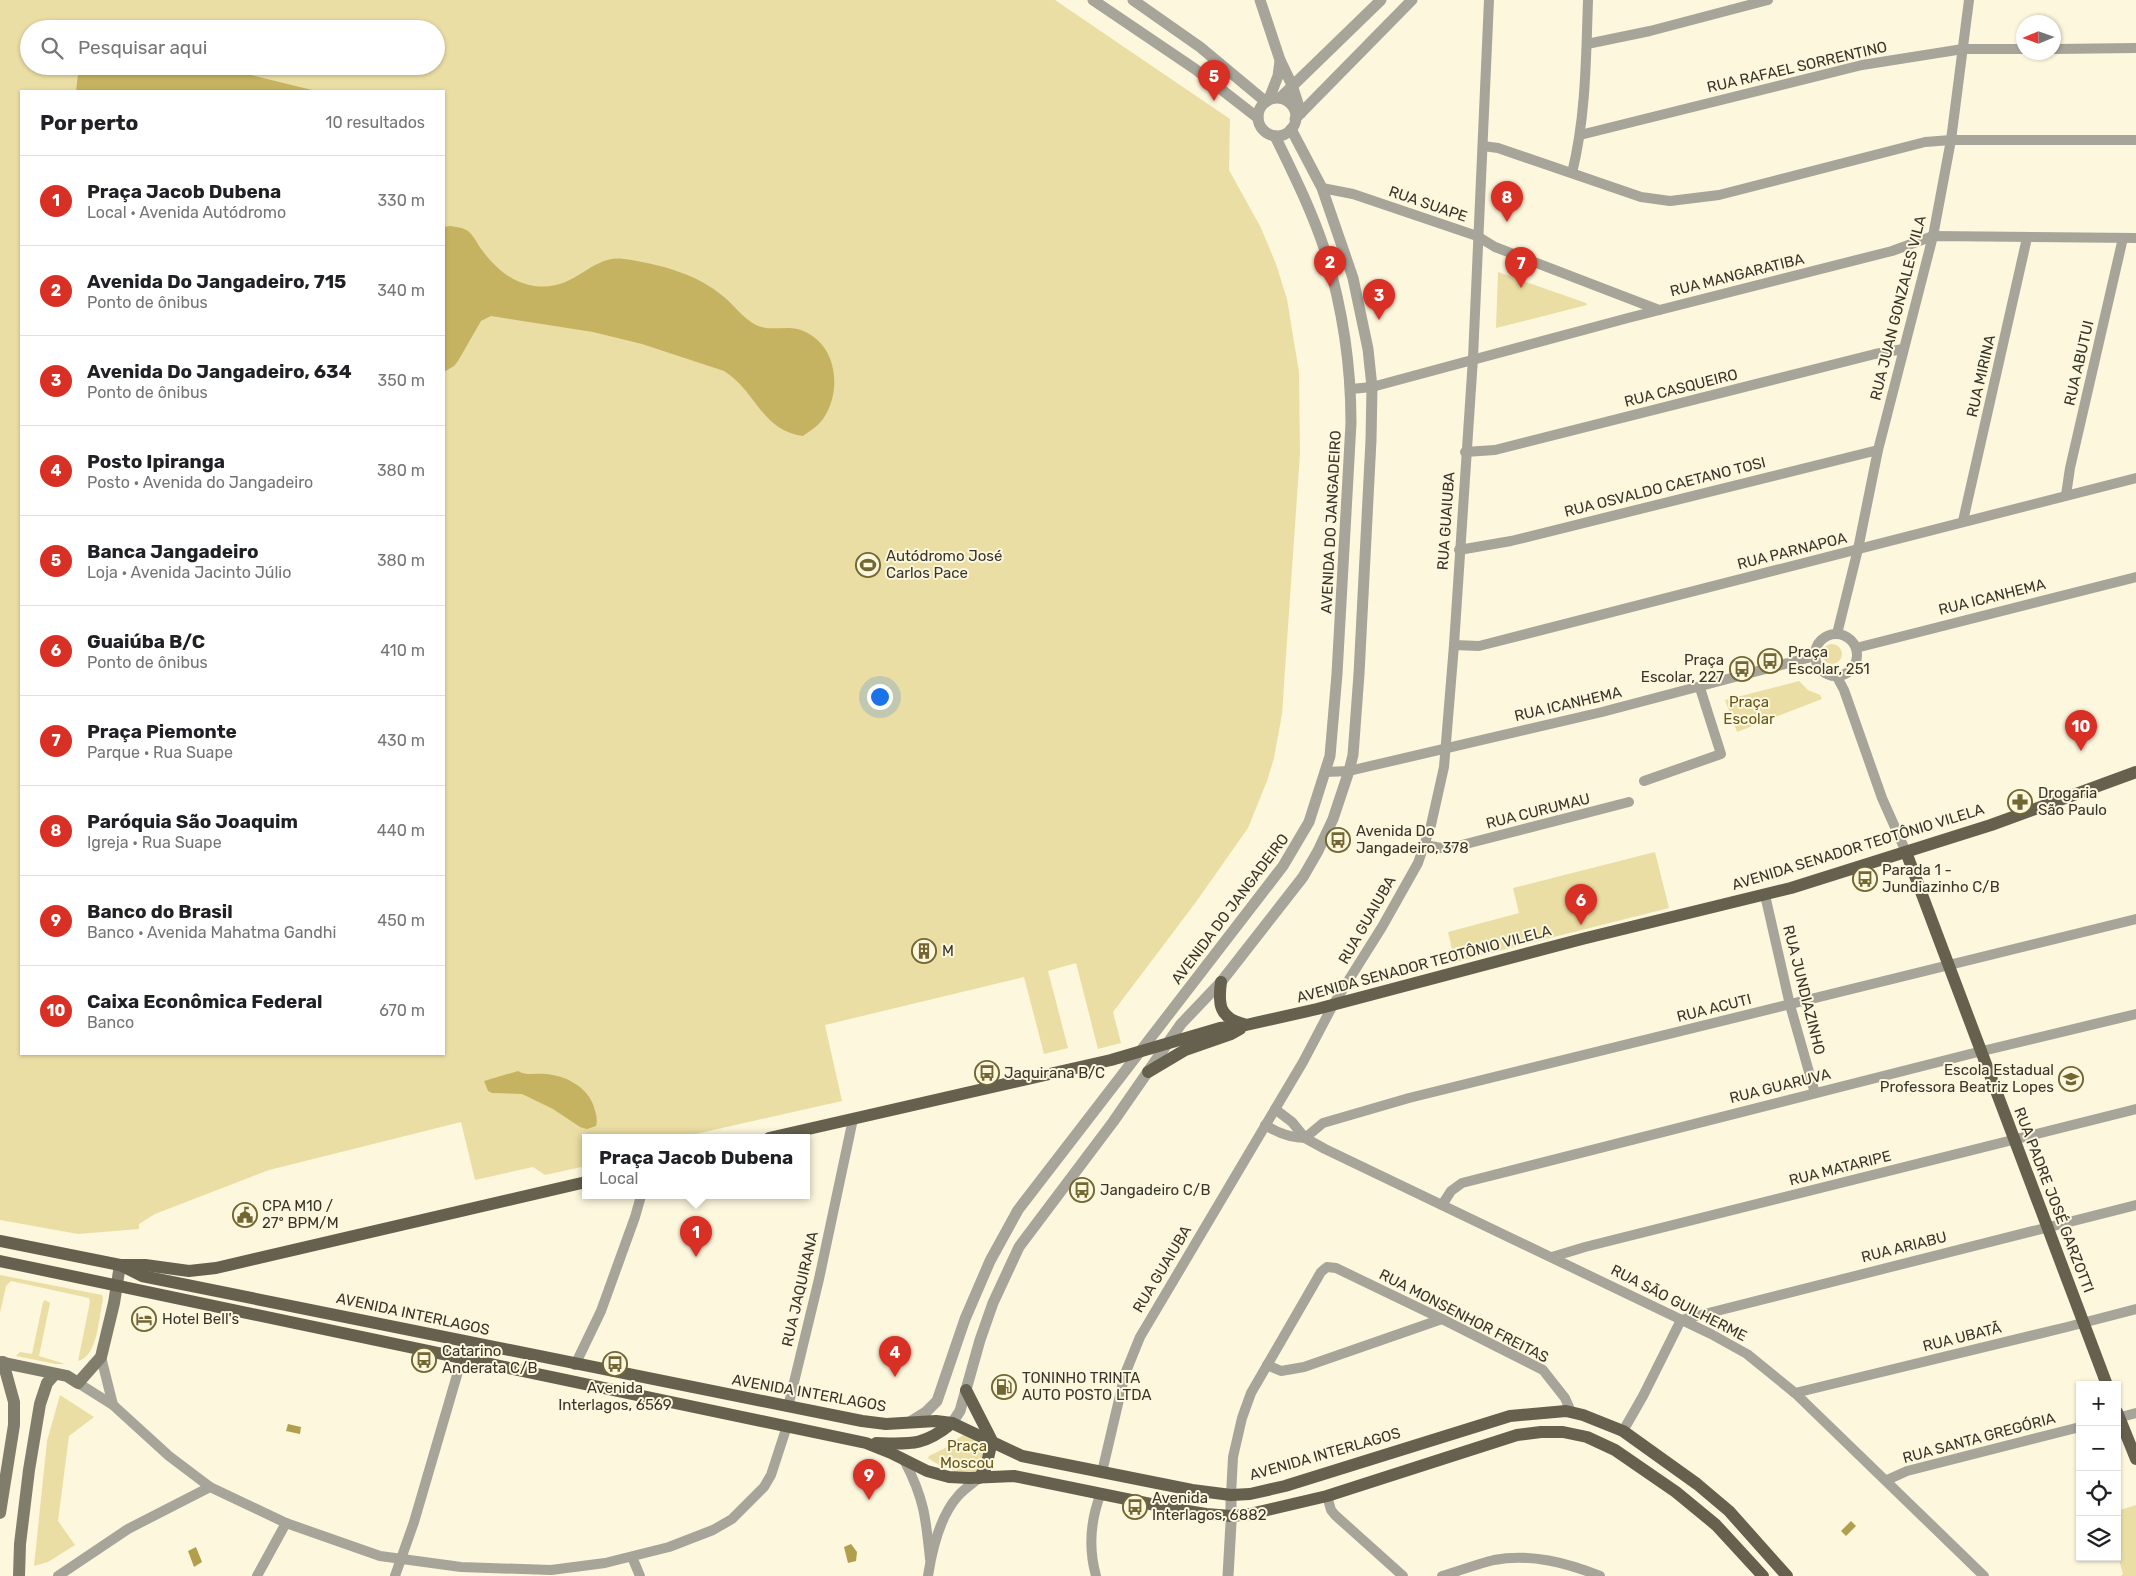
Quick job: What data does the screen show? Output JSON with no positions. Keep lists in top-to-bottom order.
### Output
{
  "streets": {
    "main road": ["AVENIDA SENADOR TEOTÔNIO VILELA", "RUA PADRE JOSÉ GARZOTTI", "AVENIDA INTERLAGOS"],
    "street": [
      "RUA RAFAEL SORRENTINO",
      "RUA SUAPE",
      "RUA MANGARATIBA",
      "RUA JUAN GONZALES VILA",
      "RUA ABUTUI",
      "RUA MIRINA",
      "RUA CASQUEIRO",
      "RUA OSVALDO CAETANO TOSI",
      "RUA GUAIUBA",
      "AVENIDA DO JANGADEIRO",
      "RUA PARNAPOA",
      "RUA ICANHEMA",
      "RUA CURUMAU",
      "RUA JUNDIAZINHO",
      "RUA ACUTI",
      "RUA GUARUVA",
      "RUA MATARIPE",
      "RUA ARIABU",
      "RUA JAQUIRANA",
      "RUA SÃO GUILHERME",
      "RUA MONSENHOR FREITAS",
      "RUA UBATÃ",
      "RUA SANTA GREGÓRIA"
    ]
  },
  "crossings": [
    ["RUA RAFAEL SORRENTINO", "RUA JUAN GONZALES VILA"],
    ["RUA SUAPE", "RUA MANGARATIBA"],
    ["RUA SUAPE", "RUA GUAIUBA"],
    ["RUA MANGARATIBA", "RUA JUAN GONZALES VILA"],
    ["RUA MANGARATIBA", "RUA ABUTUI"],
    ["RUA MANGARATIBA", "RUA MIRINA"],
    ["RUA MANGARATIBA", "RUA GUAIUBA"],
    ["RUA MANGARATIBA", "AVENIDA DO JANGADEIRO"],
    ["RUA JUAN GONZALES VILA", "RUA CASQUEIRO"],
    ["RUA JUAN GONZALES VILA", "RUA OSVALDO CAETANO TOSI"],
    ["RUA JUAN GONZALES VILA", "RUA PARNAPOA"],
    ["RUA JUAN GONZALES VILA", "RUA ICANHEMA"],
    ["RUA JUAN GONZALES VILA", "RUA PADRE JOSÉ GARZOTTI"],
    ["RUA ABUTUI", "RUA PARNAPOA"],
    ["RUA MIRINA", "RUA PARNAPOA"],
    ["RUA CASQUEIRO", "RUA GUAIUBA"],
    ["RUA OSVALDO CAETANO TOSI", "RUA GUAIUBA"],
    ["RUA GUAIUBA", "RUA PARNAPOA"],
    ["RUA GUAIUBA", "RUA ICANHEMA"],
    ["RUA GUAIUBA", "RUA CURUMAU"],
    ["RUA GUAIUBA", "AVENIDA SENADOR TEOTÔNIO VILELA"],
    ["RUA GUAIUBA", "RUA SÃO GUILHERME"],
    ["RUA GUAIUBA", "AVENIDA INTERLAGOS"],
    ["AVENIDA DO JANGADEIRO", "RUA ICANHEMA"],
    ["AVENIDA DO JANGADEIRO", "AVENIDA SENADOR TEOTÔNIO VILELA"],
    ["AVENIDA DO JANGADEIRO", "AVENIDA INTERLAGOS"],
    ["RUA ICANHEMA", "RUA PADRE JOSÉ GARZOTTI"],
    ["AVENIDA SENADOR TEOTÔNIO VILELA", "RUA JUNDIAZINHO"],
    ["AVENIDA SENADOR TEOTÔNIO VILELA", "RUA PADRE JOSÉ GARZOTTI"],
    ["AVENIDA SENADOR TEOTÔNIO VILELA", "RUA JAQUIRANA"],
    ["RUA JUNDIAZINHO", "RUA ACUTI"],
    ["RUA JUNDIAZINHO", "RUA GUARUVA"],
    ["RUA ACUTI", "RUA PADRE JOSÉ GARZOTTI"],
    ["RUA ACUTI", "RUA SÃO GUILHERME"],
    ["RUA GUARUVA", "RUA PADRE JOSÉ GARZOTTI"],
    ["RUA GUARUVA", "RUA SÃO GUILHERME"],
    ["RUA MATARIPE", "RUA PADRE JOSÉ GARZOTTI"],
    ["RUA MATARIPE", "RUA SÃO GUILHERME"],
    ["RUA PADRE JOSÉ GARZOTTI", "RUA ARIABU"],
    ["RUA PADRE JOSÉ GARZOTTI", "RUA UBATÃ"],
    ["RUA ARIABU", "RUA SÃO GUILHERME"],
    ["RUA JAQUIRANA", "AVENIDA INTERLAGOS"],
    ["RUA SÃO GUILHERME", "RUA UBATÃ"],
    ["RUA SÃO GUILHERME", "RUA SANTA GREGÓRIA"],
    ["AVENIDA INTERLAGOS", "RUA MONSENHOR FREITAS"]
  ],
  "parks": ["Praça Escolar", "Praça Moscou"],
  "places": {
    "sports": ["Autódromo José Carlos Pace"],
    "bus stop": [
      "Praça Escolar, 251",
      "Praça Escolar, 227",
      "Avenida Do Jangadeiro, 378",
      "Parada 1 - Jundiazinho C/B",
      "Jaquirana B/C",
      "Jangadeiro C/B",
      "Catarino Anderata C/B",
      "Avenida Interlagos, 6569",
      "Avenida Interlagos, 6882"
    ],
    "pharmacy": ["Drogaria São Paulo"],
    "building": ["M"],
    "school or university": ["Escola Estadual Professora Beatriz Lopes"],
    "public building": ["CPA M10 / 27º BPM/M"],
    "hotel": ["Hotel Bell's"],
    "fuel station": ["TONINHO TRINTA AUTO POSTO LTDA"]
  },
  "north": "left",
  "page": {
    "search": "Pesquisar aqui",
    "pins": [
      "5",
      "8",
      "2",
      "7",
      "3",
      "10",
      "6",
      "1",
      "4",
      "9"
    ],
    "heading": ["Por perto", "10 resultados"],
    "list": [
      {
        "mark": "1",
        "name": "Praça Jacob Dubena",
        "note": "Local · Avenida Autódromo",
        "value": "330 m"
      },
      {
        "mark": "2",
        "name": "Avenida Do Jangadeiro, 715",
        "note": "Ponto de ônibus",
        "value": "340 m"
      },
      {
        "mark": "3",
        "name": "Avenida Do Jangadeiro, 634",
        "note": "Ponto de ônibus",
        "value": "350 m"
      },
      {
        "mark": "4",
        "name": "Posto Ipiranga",
        "note": "Posto · Avenida do Jangadeiro",
        "value": "380 m"
      },
      {
        "mark": "5",
        "name": "Banca Jangadeiro",
        "note": "Loja · Avenida Jacinto Júlio",
        "value": "380 m"
      },
      {
        "mark": "6",
        "name": "Guaiúba B/C",
        "note": "Ponto de ônibus",
        "value": "410 m"
      },
      {
        "mark": "7",
        "name": "Praça Piemonte",
        "note": "Parque · Rua Suape",
        "value": "430 m"
      },
      {
        "mark": "8",
        "name": "Paróquia São Joaquim",
        "note": "Igreja · Rua Suape",
        "value": "440 m"
      },
      {
        "mark": "9",
        "name": "Banco do Brasil",
        "note": "Banco · Avenida Mahatma Gandhi",
        "value": "450 m"
      },
      {
        "mark": "10",
        "name": "Caixa Econômica Federal",
        "note": "Banco",
        "value": "670 m"
      }
    ],
    "popup": ["Praça Jacob Dubena", "Local"],
    "map_buttons": ["+", "−"]
  }
}
